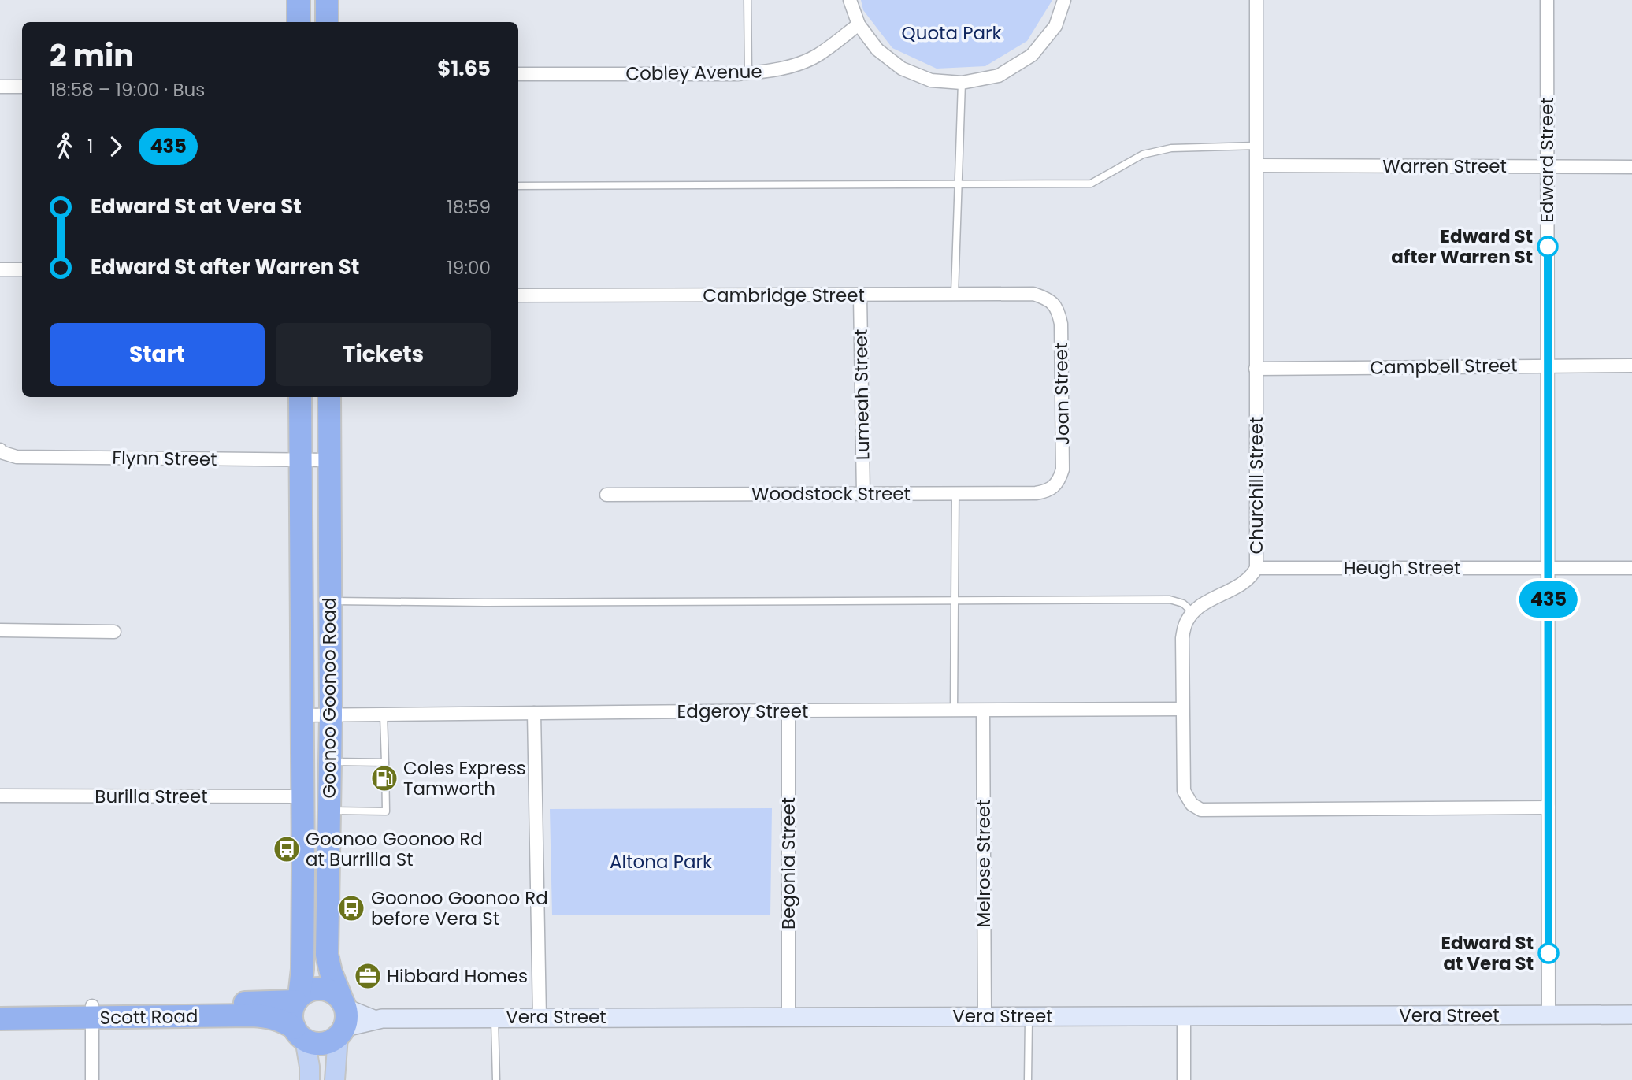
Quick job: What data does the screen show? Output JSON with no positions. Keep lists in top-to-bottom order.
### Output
{
  "streets": {
    "highway": ["Goonoo Goonoo Road", "Scott Road"],
    "street": [
      "Cobley Avenue",
      "Edward Street",
      "Warren Street",
      "Cambridge Street",
      "Campbell Street",
      "Joan Street",
      "Lumeah Street",
      "Flynn Street",
      "Churchill Street",
      "Woodstock Street",
      "Heugh Street",
      "Edgeroy Street",
      "Burilla Street",
      "Begonia Street",
      "Melrose Street",
      "Vera Street"
    ]
  },
  "crossings": [
    ["Edward Street", "Warren Street"],
    ["Edward Street", "Campbell Street"],
    ["Edward Street", "Churchill Street"],
    ["Edward Street", "Heugh Street"],
    ["Edward Street", "Vera Street"],
    ["Warren Street", "Churchill Street"],
    ["Cambridge Street", "Joan Street"],
    ["Cambridge Street", "Lumeah Street"],
    ["Campbell Street", "Churchill Street"],
    ["Joan Street", "Woodstock Street"],
    ["Lumeah Street", "Woodstock Street"],
    ["Flynn Street", "Goonoo Goonoo Road"],
    ["Churchill Street", "Heugh Street"],
    ["Churchill Street", "Edgeroy Street"],
    ["Goonoo Goonoo Road", "Edgeroy Street"],
    ["Goonoo Goonoo Road", "Burilla Street"],
    ["Goonoo Goonoo Road", "Vera Street"],
    ["Goonoo Goonoo Road", "Scott Road"],
    ["Edgeroy Street", "Begonia Street"],
    ["Edgeroy Street", "Melrose Street"],
    ["Begonia Street", "Vera Street"],
    ["Melrose Street", "Vera Street"],
    ["Vera Street", "Scott Road"]
  ],
  "parks": ["Quota Park", "Altona Park"],
  "places": {
    "other": ["Edward St after Warren St", "Edward St at Vera St"],
    "fuel station": ["Coles Express Tamworth"],
    "bus stop": ["Goonoo Goonoo Rd at Burrilla St", "Goonoo Goonoo Rd before Vera St"],
    "office": ["Hibbard Homes"]
  },
  "lines": ["bus line 435"],
  "page": {
    "on_map": "435",
    "heading": ["2 min", "18:58 – 19:00 · Bus", "$1.65"],
    "legs": ["1", "435"],
    "list": [
      {
        "name": "Edward St at Vera St",
        "value": "18:59"
      },
      {
        "name": "Edward St after Warren St",
        "value": "19:00"
      }
    ],
    "buttons": ["Start", "Tickets"]
  }
}
